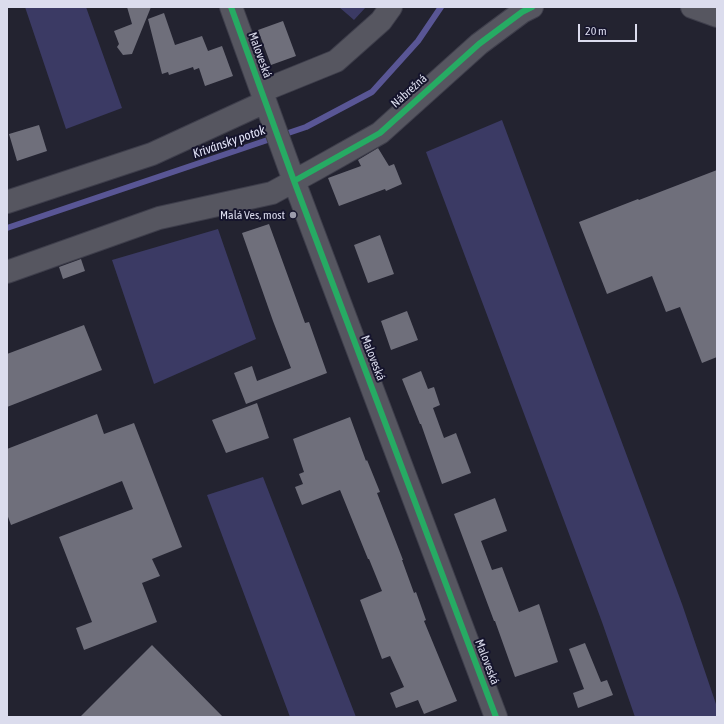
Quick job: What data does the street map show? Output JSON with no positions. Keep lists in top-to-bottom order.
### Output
{
  "streets": {
    "street": ["Maloveská", "Nábrežná"]
  },
  "crossings": [
    ["Maloveská", "Nábrežná"]
  ],
  "water": ["Krivánsky potok"],
  "places": ["Malá Ves, most"],
  "scale_bar": "20 m"
}
